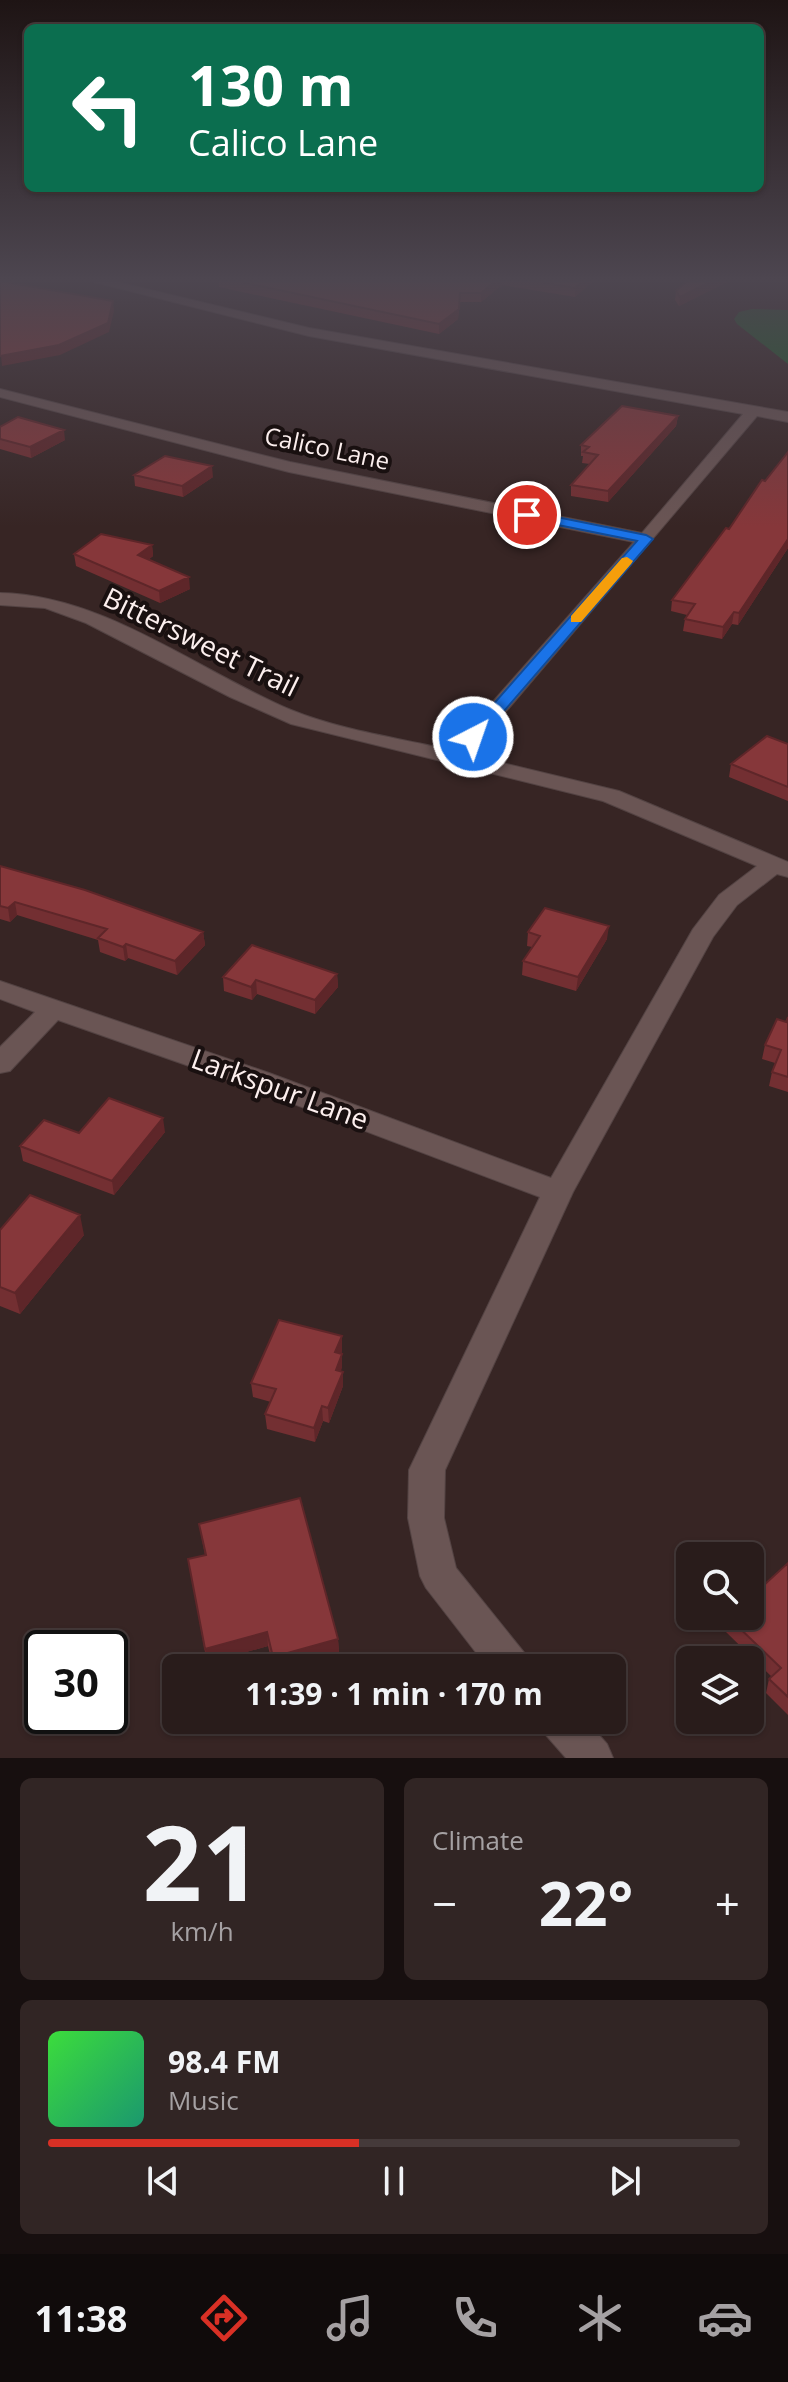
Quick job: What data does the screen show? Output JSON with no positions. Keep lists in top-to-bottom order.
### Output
{
  "streets": {
    "street": ["Calico Lane", "Bittersweet Trail", "Larkspur Lane"]
  },
  "page": {
    "turn": ["130 m", "Calico Lane"],
    "limit": "30",
    "trip": "11:39 · 1 min · 170 m",
    "tile": [
      ["21", "km/h"],
      "Climate"
    ],
    "heat": ["−", "22°", "+"],
    "song": ["98.4 FM", "Music"],
    "tabs": "11:38"
  }
}
